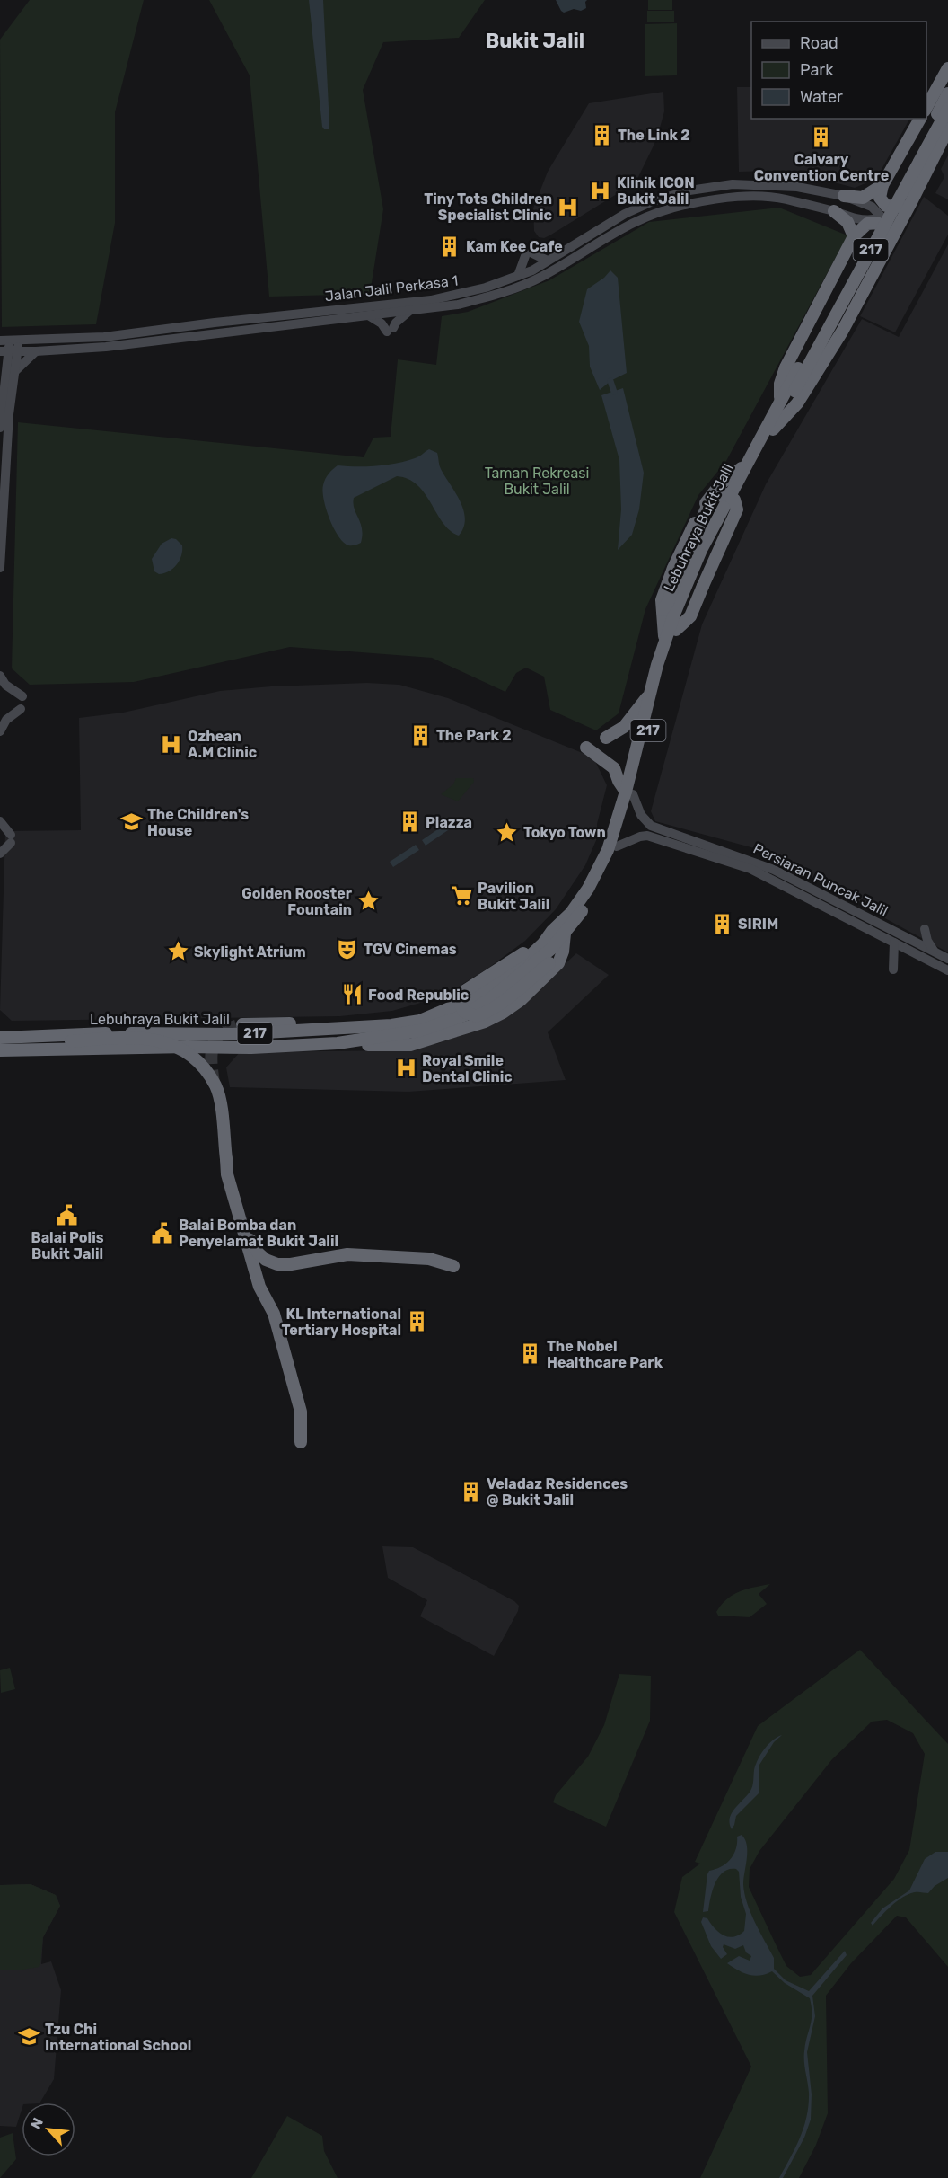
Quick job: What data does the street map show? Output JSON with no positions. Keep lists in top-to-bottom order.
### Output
{
  "streets": {
    "highway": ["217", "Lebuhraya Bukit Jalil"],
    "main road": ["Jalan Jalil Perkasa 1", "Persiaran Puncak Jalil"]
  },
  "crossings": [
    ["Lebuhraya Bukit Jalil", "Persiaran Puncak Jalil"]
  ],
  "districts": ["Bukit Jalil"],
  "parks": ["Taman Rekreasi Bukit Jalil"],
  "places": {
    "building": [
      "The Link 2",
      "Calvary Convention Centre",
      "Kam Kee Cafe",
      "The Park 2",
      "Piazza",
      "SIRIM",
      "KL International Tertiary Hospital",
      "The Nobel Healthcare Park",
      "Veladaz Residences @ Bukit Jalil"
    ],
    "hospital": [
      "Klinik ICON Bukit Jalil",
      "Tiny Tots Children Specialist Clinic",
      "Ozhean A.M Clinic",
      "Royal Smile Dental Clinic"
    ],
    "school or university": ["The Children's House", "Tzu Chi International School"],
    "place": ["Tokyo Town", "Golden Rooster Fountain", "Skylight Atrium"],
    "supermarket": ["Pavilion Bukit Jalil"],
    "theatre": ["TGV Cinemas"],
    "restaurant": ["Food Republic"],
    "public building": ["Balai Polis Bukit Jalil", "Balai Bomba dan Penyelamat Bukit Jalil"]
  },
  "legend": ["Road", "Park", "Water"],
  "north": "top left"
}
